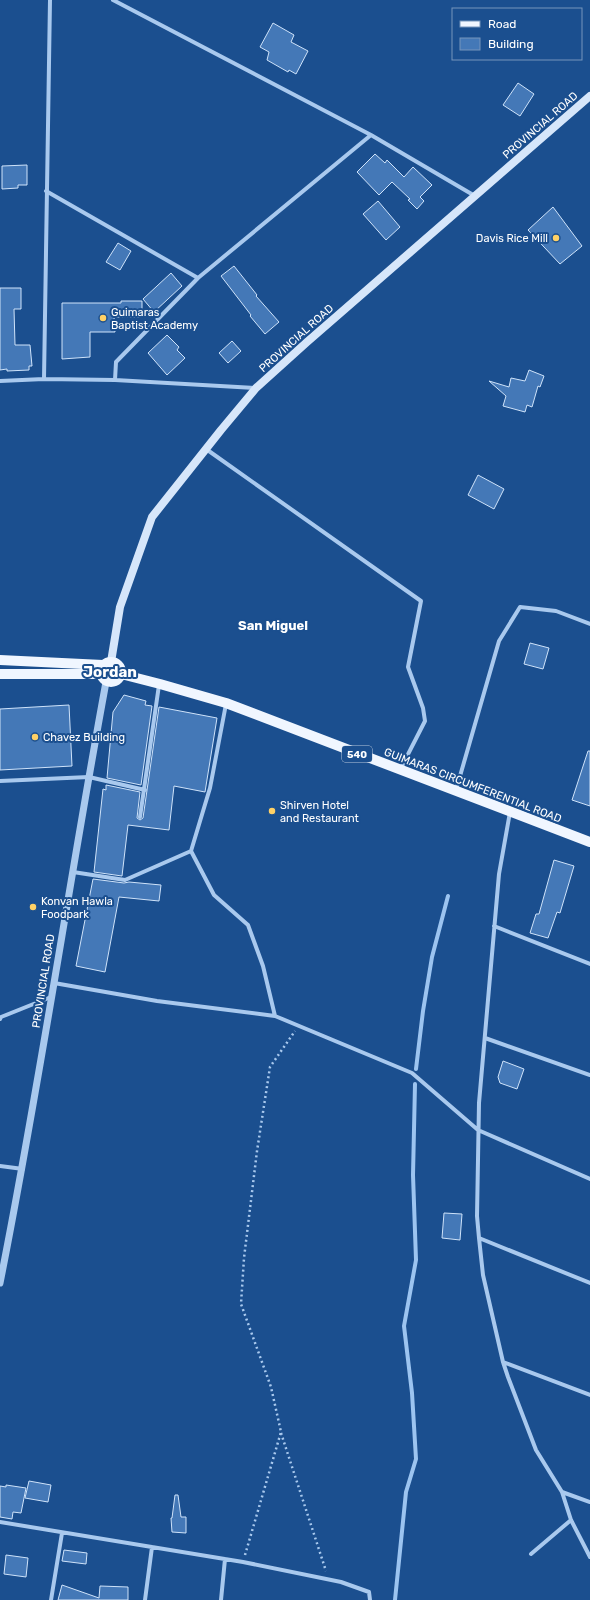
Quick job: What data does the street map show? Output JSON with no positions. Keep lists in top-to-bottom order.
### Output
{
  "streets": {
    "main road": ["PROVINCIAL ROAD", "540", "GUIMARAS CIRCUMFERENTIAL ROAD"]
  },
  "districts": ["San Miguel", "Jordan"],
  "places": [
    "Davis Rice Mill",
    "Guimaras Baptist Academy",
    "Chavez Building",
    "Shirven Hotel and Restaurant",
    "Konvan Hawla Foodpark"
  ],
  "legend": ["Road", "Building"]
}
